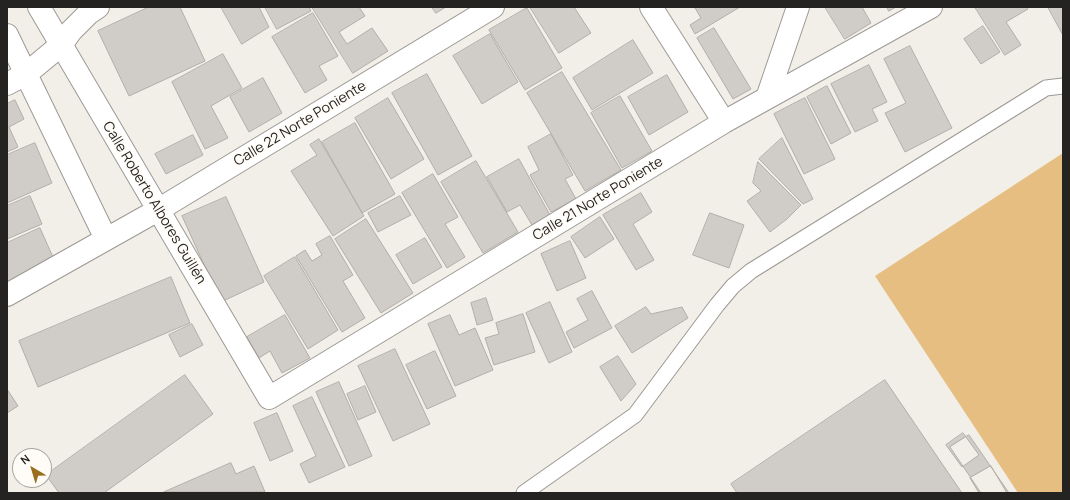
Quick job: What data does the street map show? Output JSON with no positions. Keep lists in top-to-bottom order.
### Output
{
  "streets": {
    "street": ["Calle 22 Norte Poniente", "Calle 21 Norte Poniente", "Calle Roberto Albores Guillén"]
  },
  "crossings": [
    ["Calle 22 Norte Poniente", "Calle Roberto Albores Guillén"],
    ["Calle 21 Norte Poniente", "Calle Roberto Albores Guillén"]
  ],
  "north": "top left"
}
